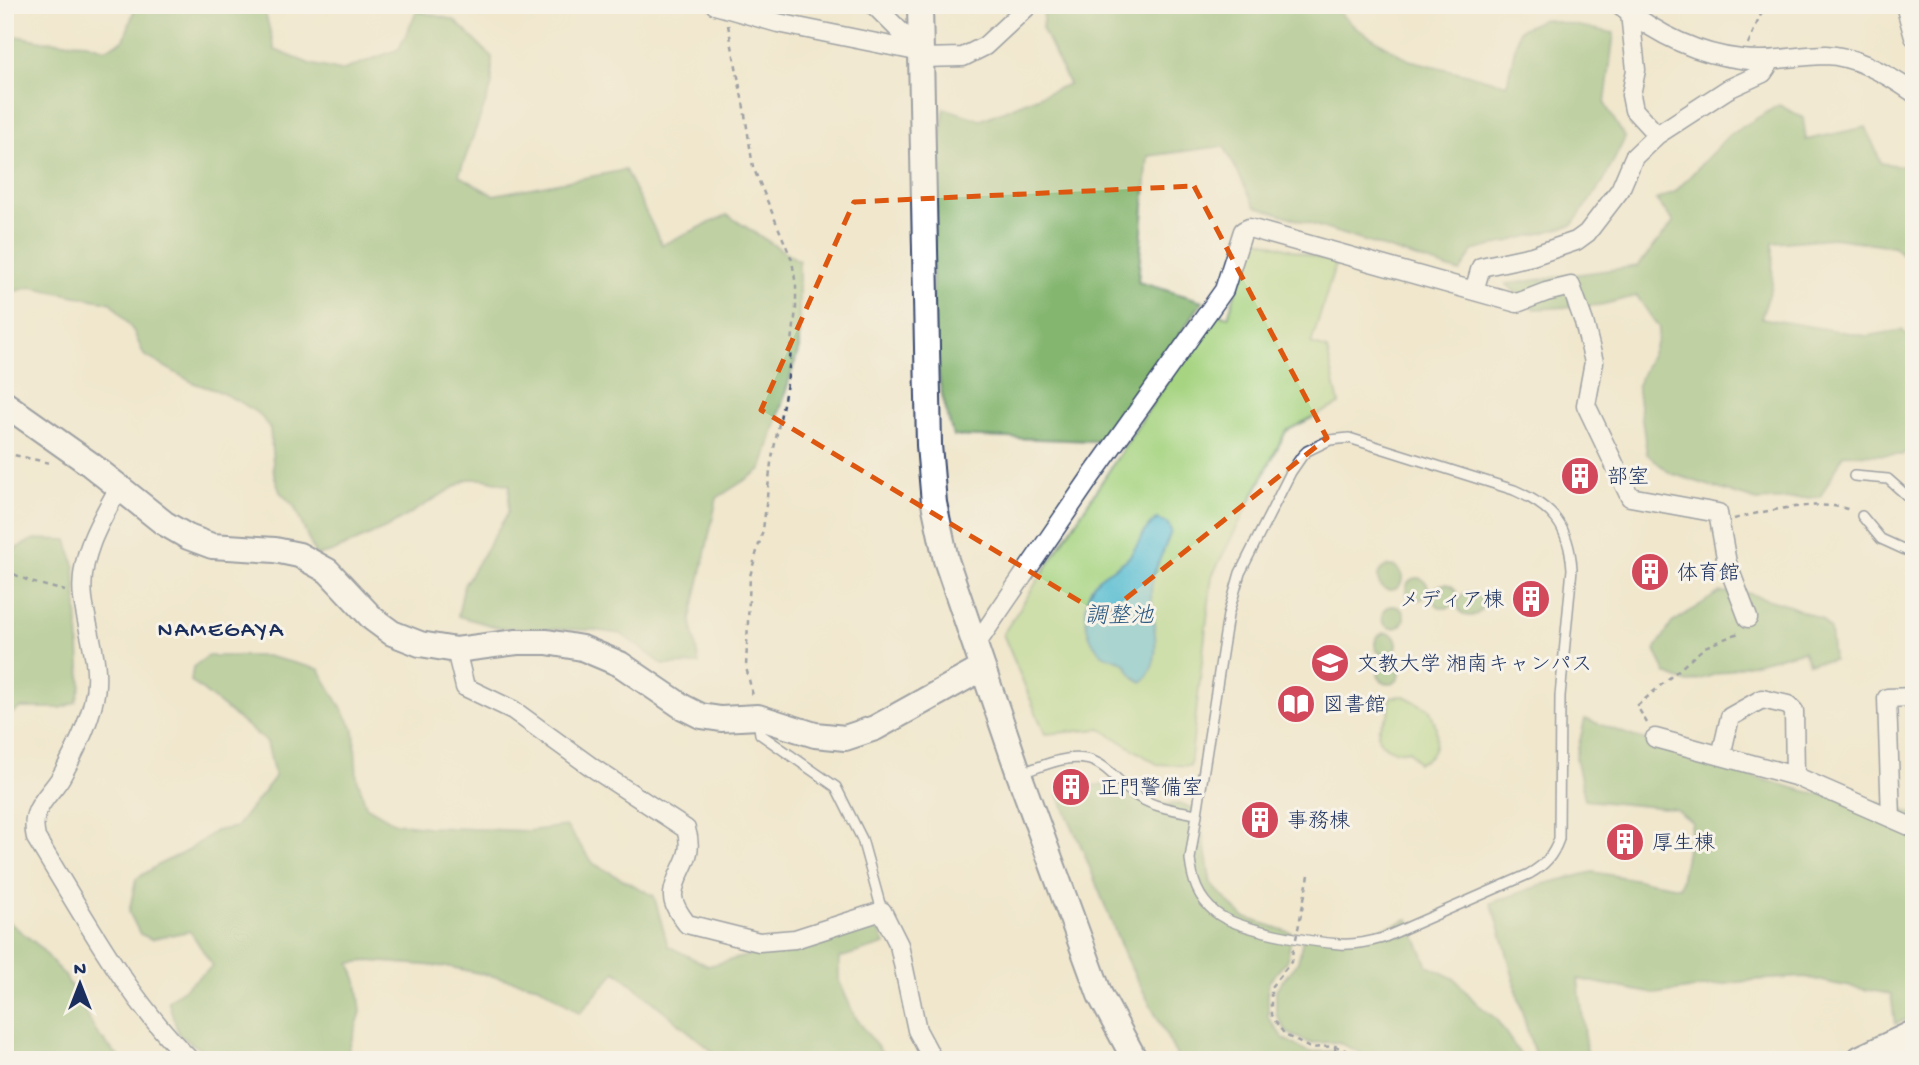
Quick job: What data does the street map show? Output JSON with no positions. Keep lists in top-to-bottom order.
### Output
{
  "districts": ["NAMEGAYA"],
  "water": ["調整池"],
  "places": {
    "building": [
      "部室",
      "体育館",
      "メディア棟",
      "正門警備室",
      "事務棟",
      "厚生棟"
    ],
    "school or university": ["文教大学 湘南キャンパス"],
    "library": ["図書館"]
  },
  "north": "top"
}
